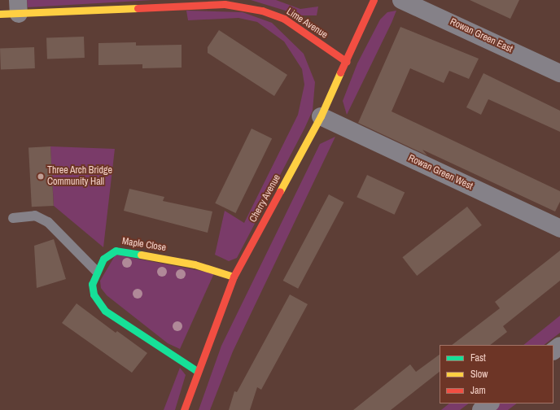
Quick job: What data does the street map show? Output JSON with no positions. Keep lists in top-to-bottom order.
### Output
{
  "streets": {
    "street": [
      "Lime Avenue",
      "Rowan Green East",
      "Rowan Green West",
      "Cherry Avenue",
      "Maple Close"
    ]
  },
  "crossings": [
    ["Lime Avenue", "Cherry Avenue"],
    ["Rowan Green West", "Cherry Avenue"],
    ["Cherry Avenue", "Maple Close"]
  ],
  "places": ["Three Arch Bridge Community Hall"],
  "legend": ["Fast", "Slow", "Jam"]
}
